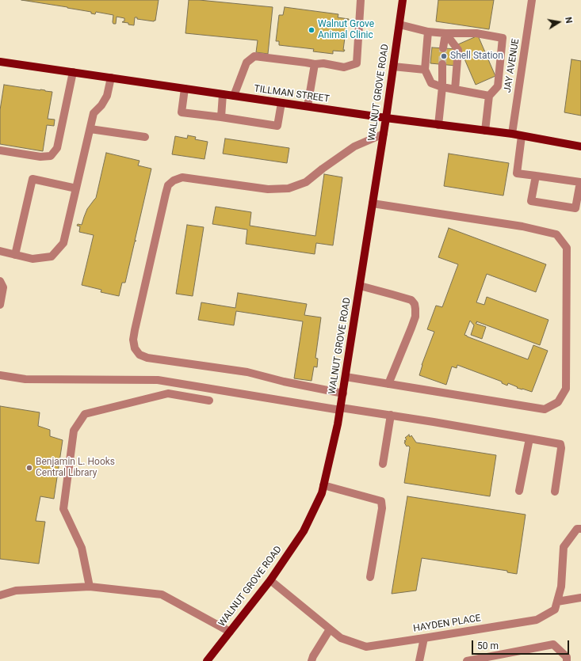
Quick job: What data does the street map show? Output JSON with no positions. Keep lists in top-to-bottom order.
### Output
{
  "streets": {
    "main road": ["WALNUT GROVE ROAD", "TILLMAN STREET"],
    "street": ["JAY AVENUE", "HAYDEN PLACE"]
  },
  "crossings": [
    ["JAY AVENUE", "TILLMAN STREET"],
    ["WALNUT GROVE ROAD", "TILLMAN STREET"],
    ["WALNUT GROVE ROAD", "HAYDEN PLACE"]
  ],
  "places": ["Walnut Grove Animal Clinic", "Shell Station", "Benjamin L. Hooks Central Library"],
  "scale_bar": "50 m",
  "north": "right"
}
